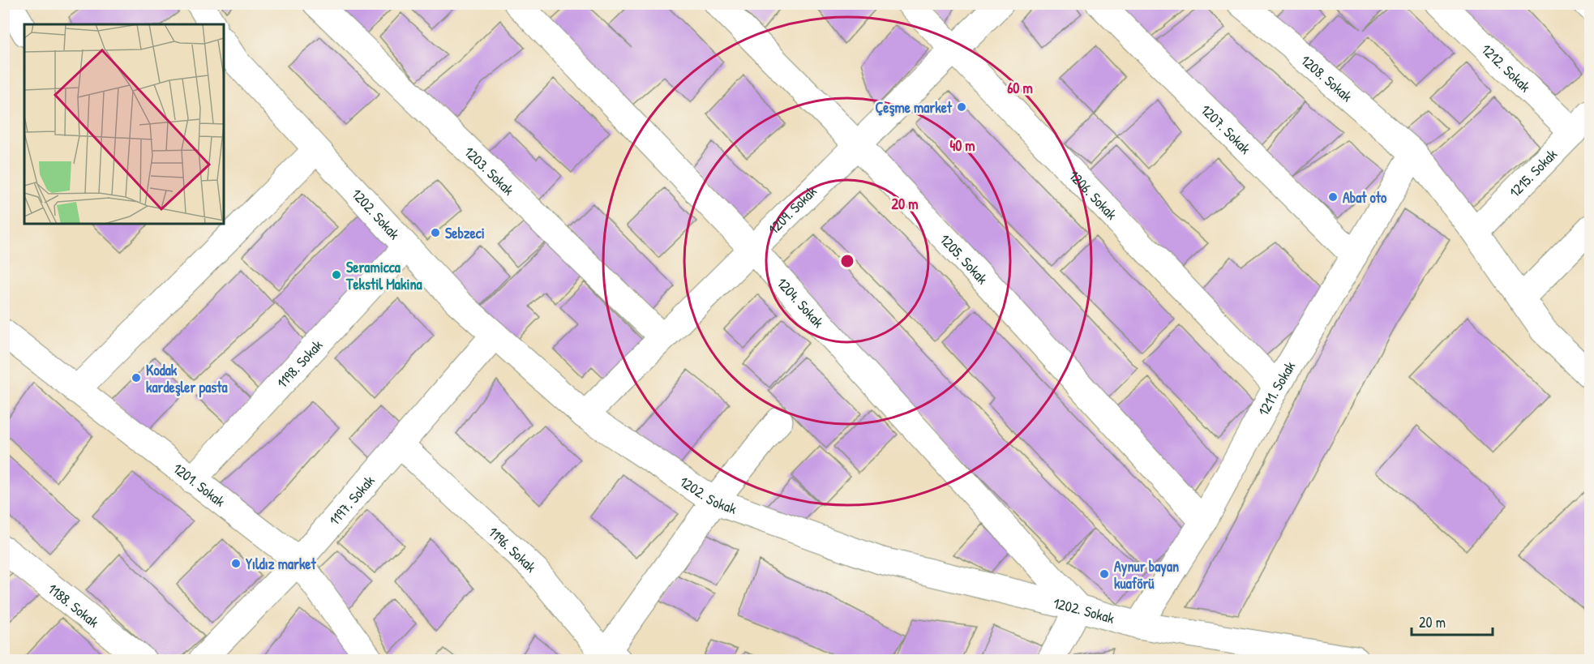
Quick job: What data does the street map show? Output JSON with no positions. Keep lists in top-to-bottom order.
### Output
{
  "streets": {
    "street": [
      "1212. Sokak",
      "1208. Sokak",
      "1207. Sokak",
      "1203. Sokak",
      "1215. Sokak",
      "1206. Sokak",
      "1209. Sokak",
      "1202. Sokak",
      "1205. Sokak",
      "1204. Sokak",
      "1198. Sokak",
      "1211. Sokak",
      "1201. Sokak",
      "1197. Sokak",
      "1196. Sokak",
      "1188. Sokak"
    ]
  },
  "crossings": [
    ["1212. Sokak", "1215. Sokak"],
    ["1208. Sokak", "1215. Sokak"],
    ["1208. Sokak", "1211. Sokak"],
    ["1207. Sokak", "1211. Sokak"],
    ["1203. Sokak", "1209. Sokak"],
    ["1206. Sokak", "1209. Sokak"],
    ["1206. Sokak", "1211. Sokak"],
    ["1209. Sokak", "1202. Sokak"],
    ["1209. Sokak", "1205. Sokak"],
    ["1209. Sokak", "1204. Sokak"],
    ["1202. Sokak", "1204. Sokak"],
    ["1202. Sokak", "1198. Sokak"],
    ["1202. Sokak", "1211. Sokak"],
    ["1202. Sokak", "1197. Sokak"],
    ["1205. Sokak", "1211. Sokak"],
    ["1198. Sokak", "1201. Sokak"],
    ["1201. Sokak", "1197. Sokak"],
    ["1197. Sokak", "1196. Sokak"]
  ],
  "places": [
    "Çeşme market",
    "Abat oto",
    "Sebzeci",
    "Seramicca Tekstil Makina",
    "Kodak kardeşler pasta",
    "Yıldız market",
    "Aynur bayan kuaförü"
  ],
  "scale_bar": "20 m",
  "rings": ["60 m", "40 m", "20 m"]
}
